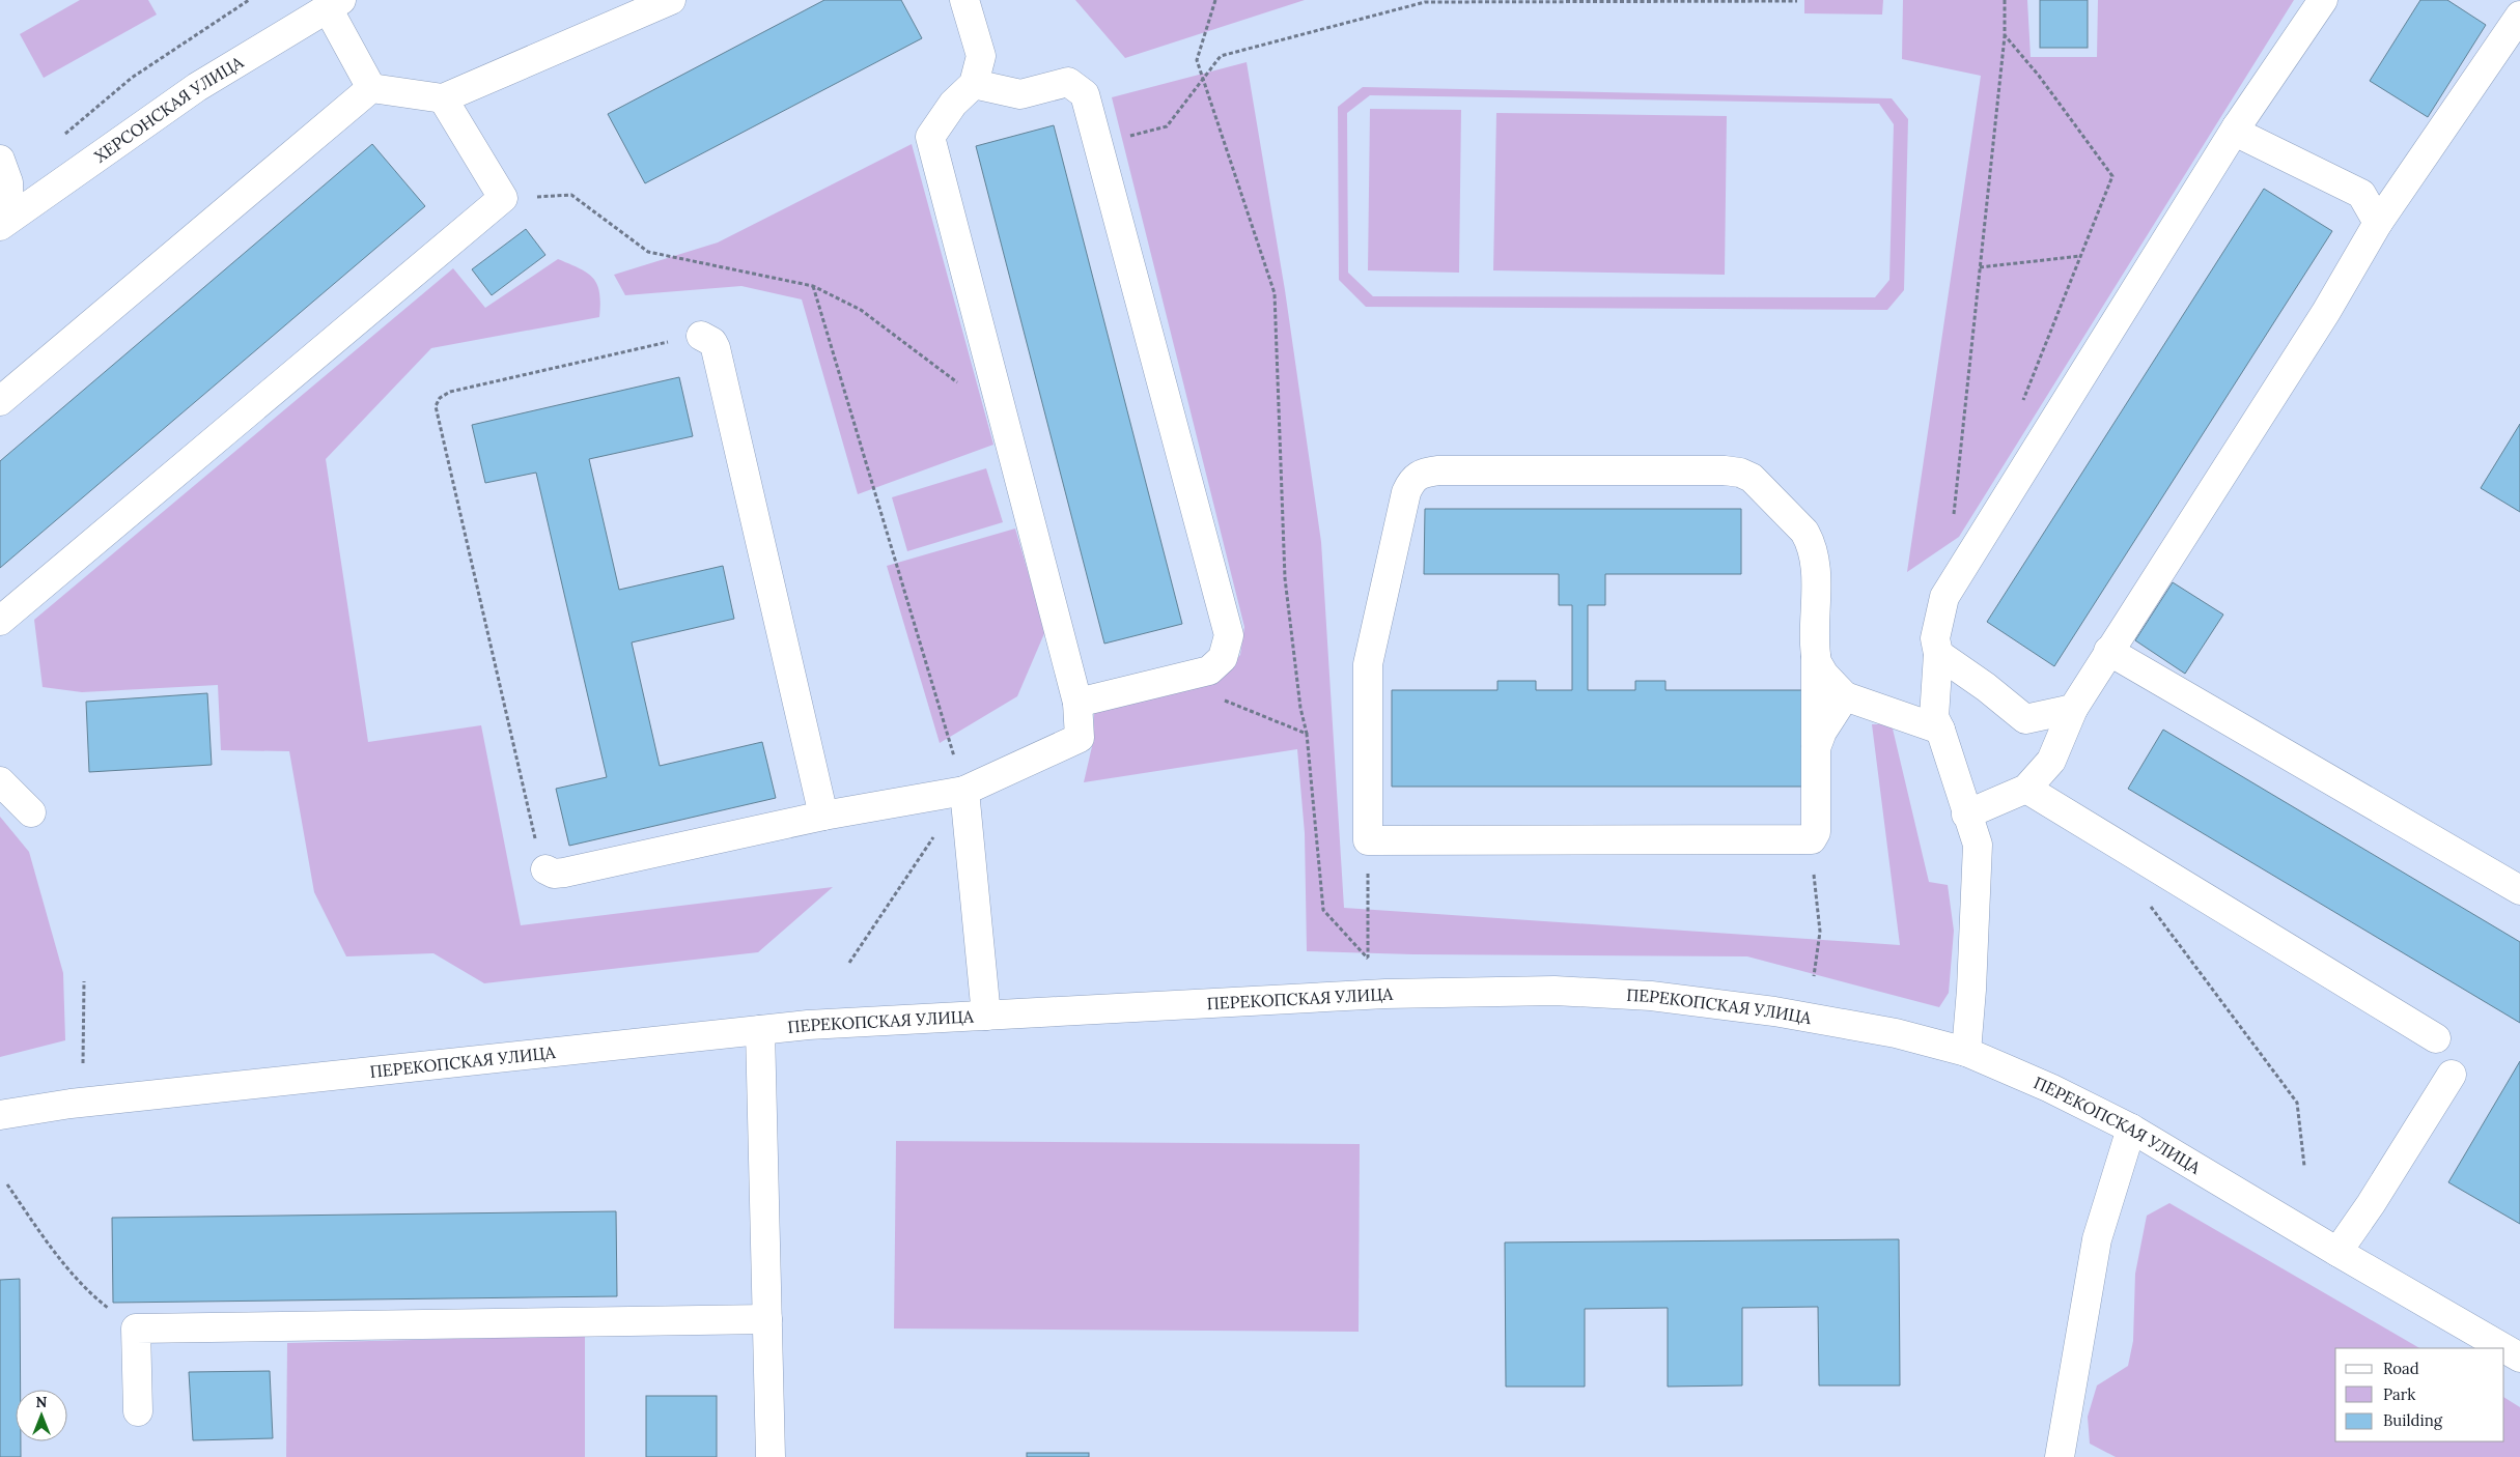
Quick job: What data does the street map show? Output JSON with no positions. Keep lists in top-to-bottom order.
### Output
{
  "streets": {
    "street": ["ХЕРСОНСКАЯ УЛИЦА", "ПЕРЕКОПСКАЯ УЛИЦА"]
  },
  "legend": ["Road", "Park", "Building"],
  "north": "top"
}
